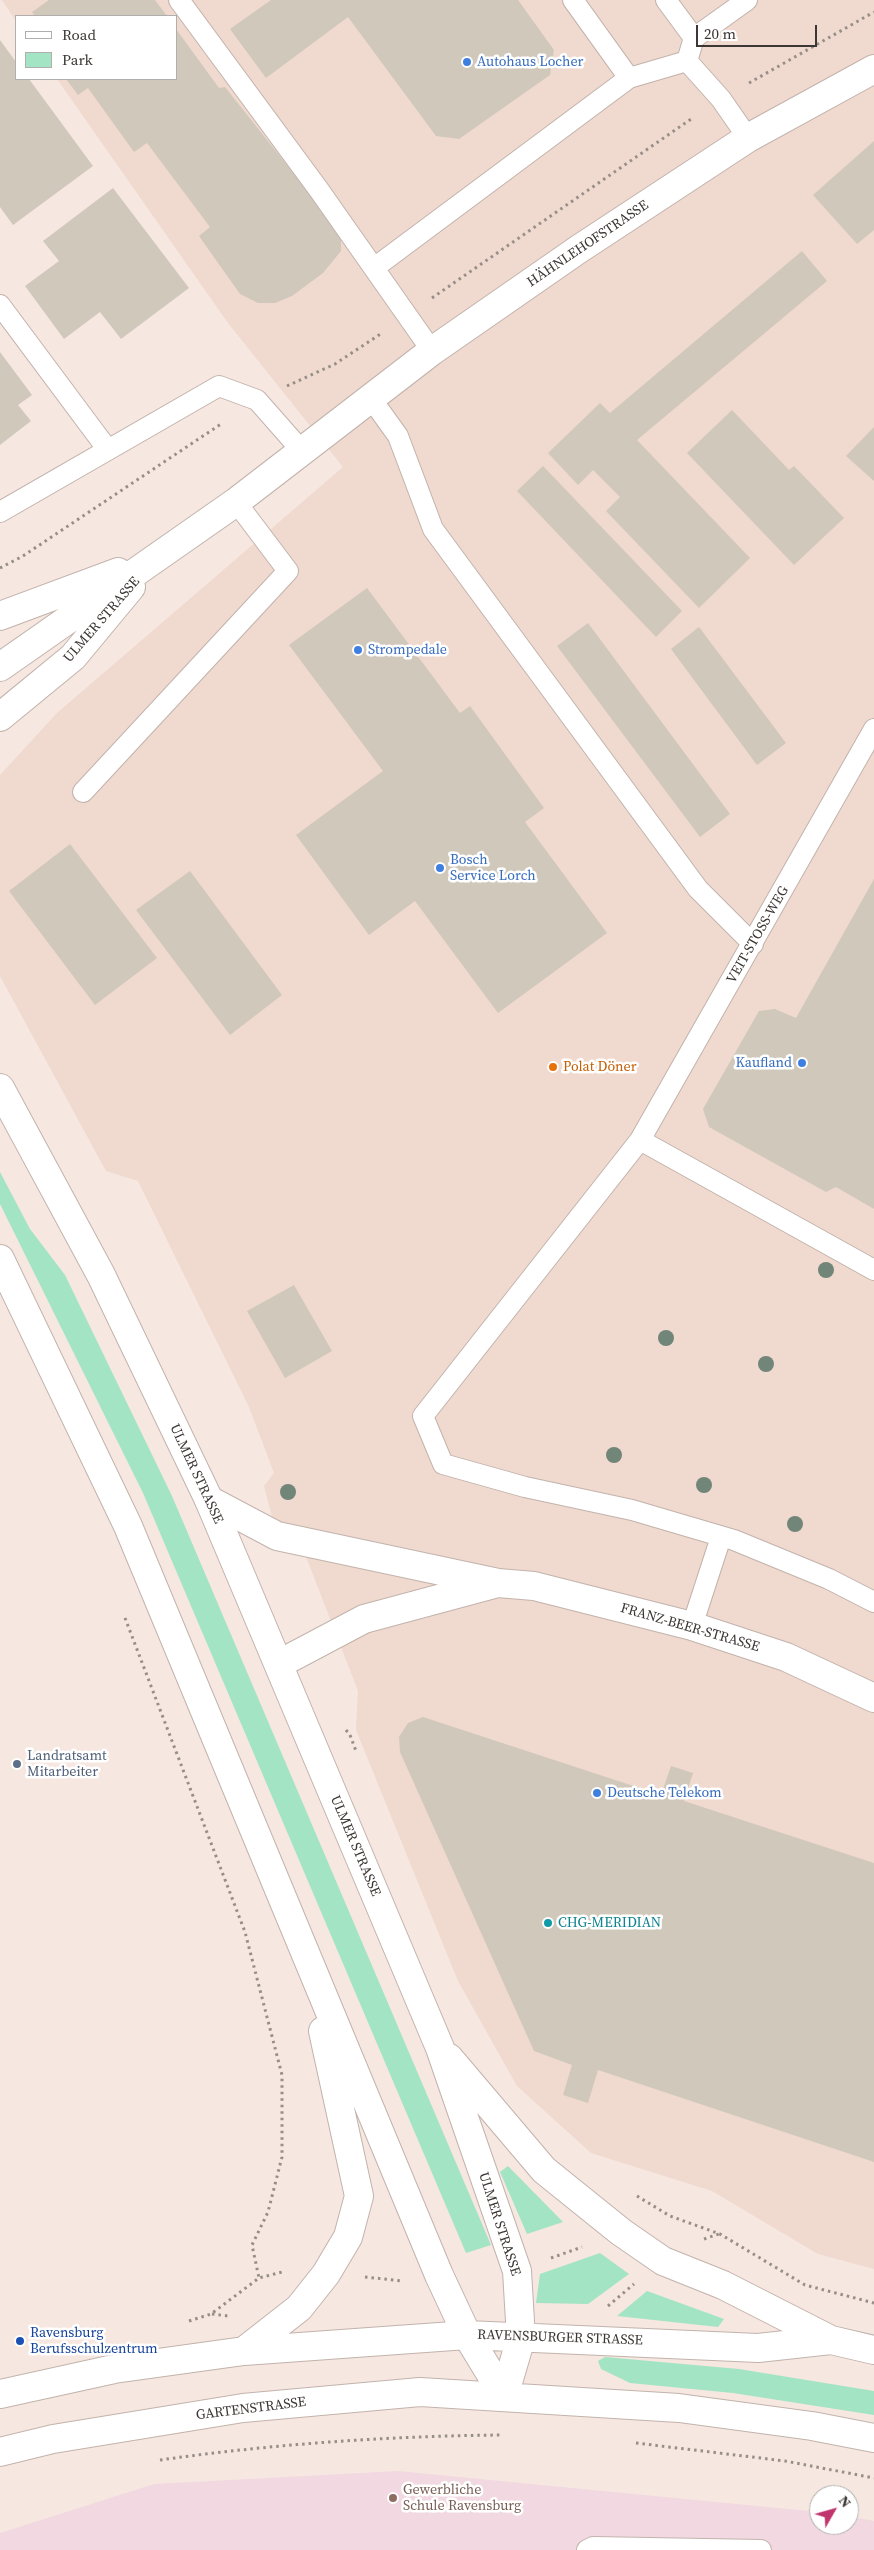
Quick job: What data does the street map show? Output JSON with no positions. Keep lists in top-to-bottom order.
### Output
{
  "streets": {
    "main road": [
      "HÄHNLEHOFSTRASSE",
      "ULMER STRASSE",
      "FRANZ-BEER-STRASSE",
      "RAVENSBURGER STRASSE",
      "GARTENSTRASSE"
    ],
    "lane": ["VEIT-STOSS-WEG"]
  },
  "crossings": [
    ["HÄHNLEHOFSTRASSE", "ULMER STRASSE"],
    ["ULMER STRASSE", "FRANZ-BEER-STRASSE"],
    ["ULMER STRASSE", "RAVENSBURGER STRASSE"],
    ["ULMER STRASSE", "GARTENSTRASSE"]
  ],
  "places": [
    "Autohaus Locher",
    "Strompedale",
    "Bosch Service Lorch",
    "Kaufland",
    "Polat Döner",
    "Landratsamt Mitarbeiter",
    "Deutsche Telekom",
    "CHG-MERIDIAN",
    "Ravensburg Berufsschulzentrum",
    "Gewerbliche Schule Ravensburg"
  ],
  "legend": ["Road", "Park"],
  "scale_bar": "20 m",
  "north": "top right"
}
